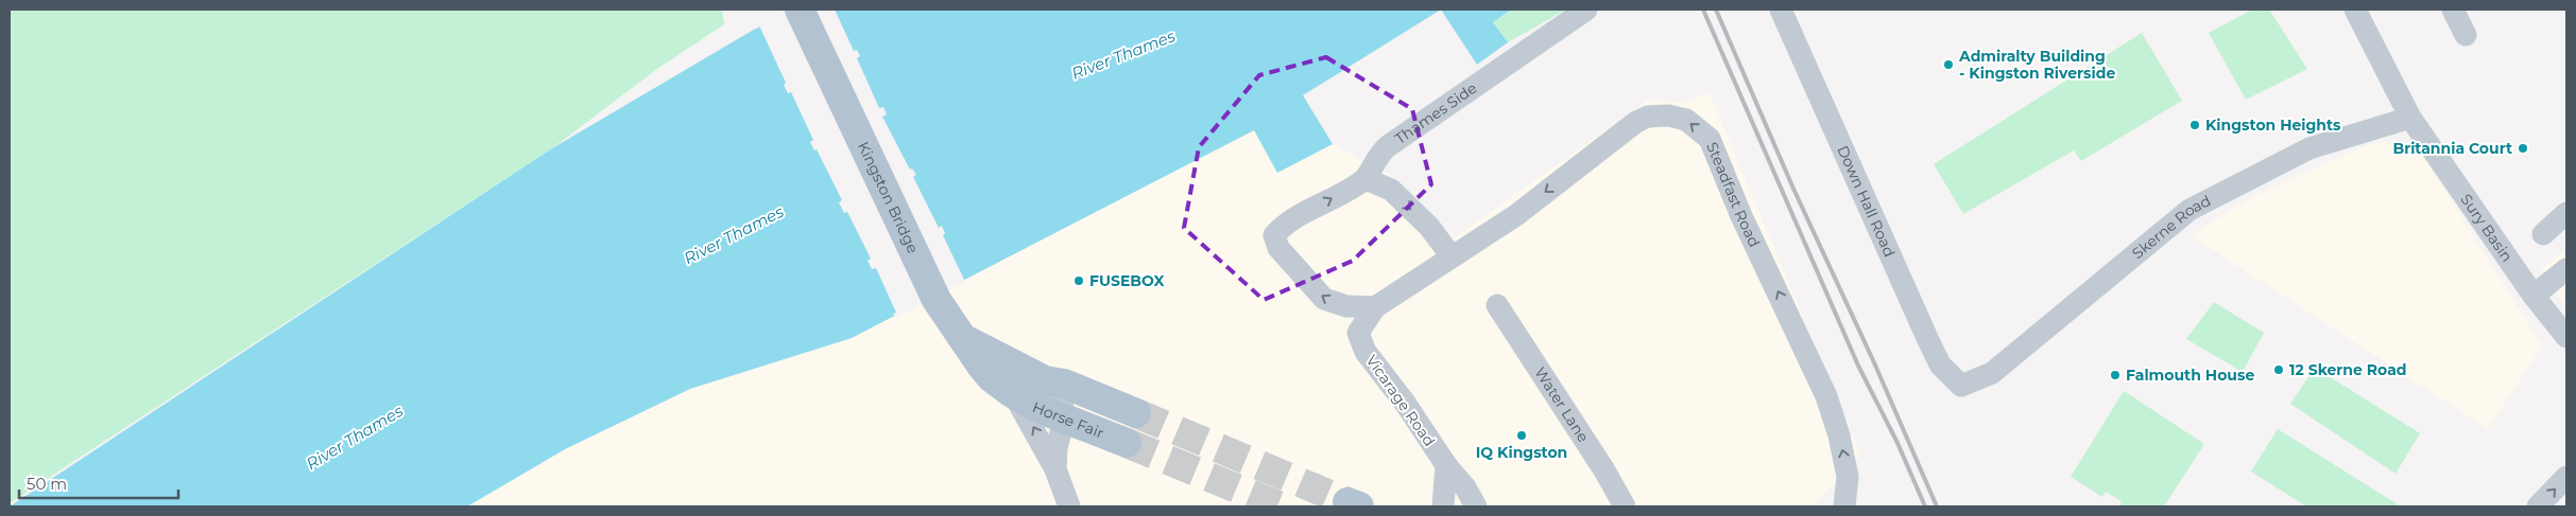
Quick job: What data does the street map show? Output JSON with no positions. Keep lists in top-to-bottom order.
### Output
{
  "streets": {
    "main road": ["Kingston Bridge", "Horse Fair"],
    "street": [
      "Thames Side",
      "Steadfast Road",
      "Down Hall Road",
      "Skerne Road",
      "Sury Basin",
      "Vicarage Road",
      "Water Lane"
    ]
  },
  "crossings": [
    ["Steadfast Road", "Vicarage Road"],
    ["Kingston Bridge", "Horse Fair"],
    ["Down Hall Road", "Skerne Road"],
    ["Skerne Road", "Sury Basin"]
  ],
  "water": ["River Thames"],
  "places": [
    "Admiralty Building - Kingston Riverside",
    "Kingston Heights",
    "Britannia Court",
    "FUSEBOX",
    "12 Skerne Road",
    "Falmouth House",
    "IQ Kingston"
  ],
  "scale_bar": "50 m"
}
